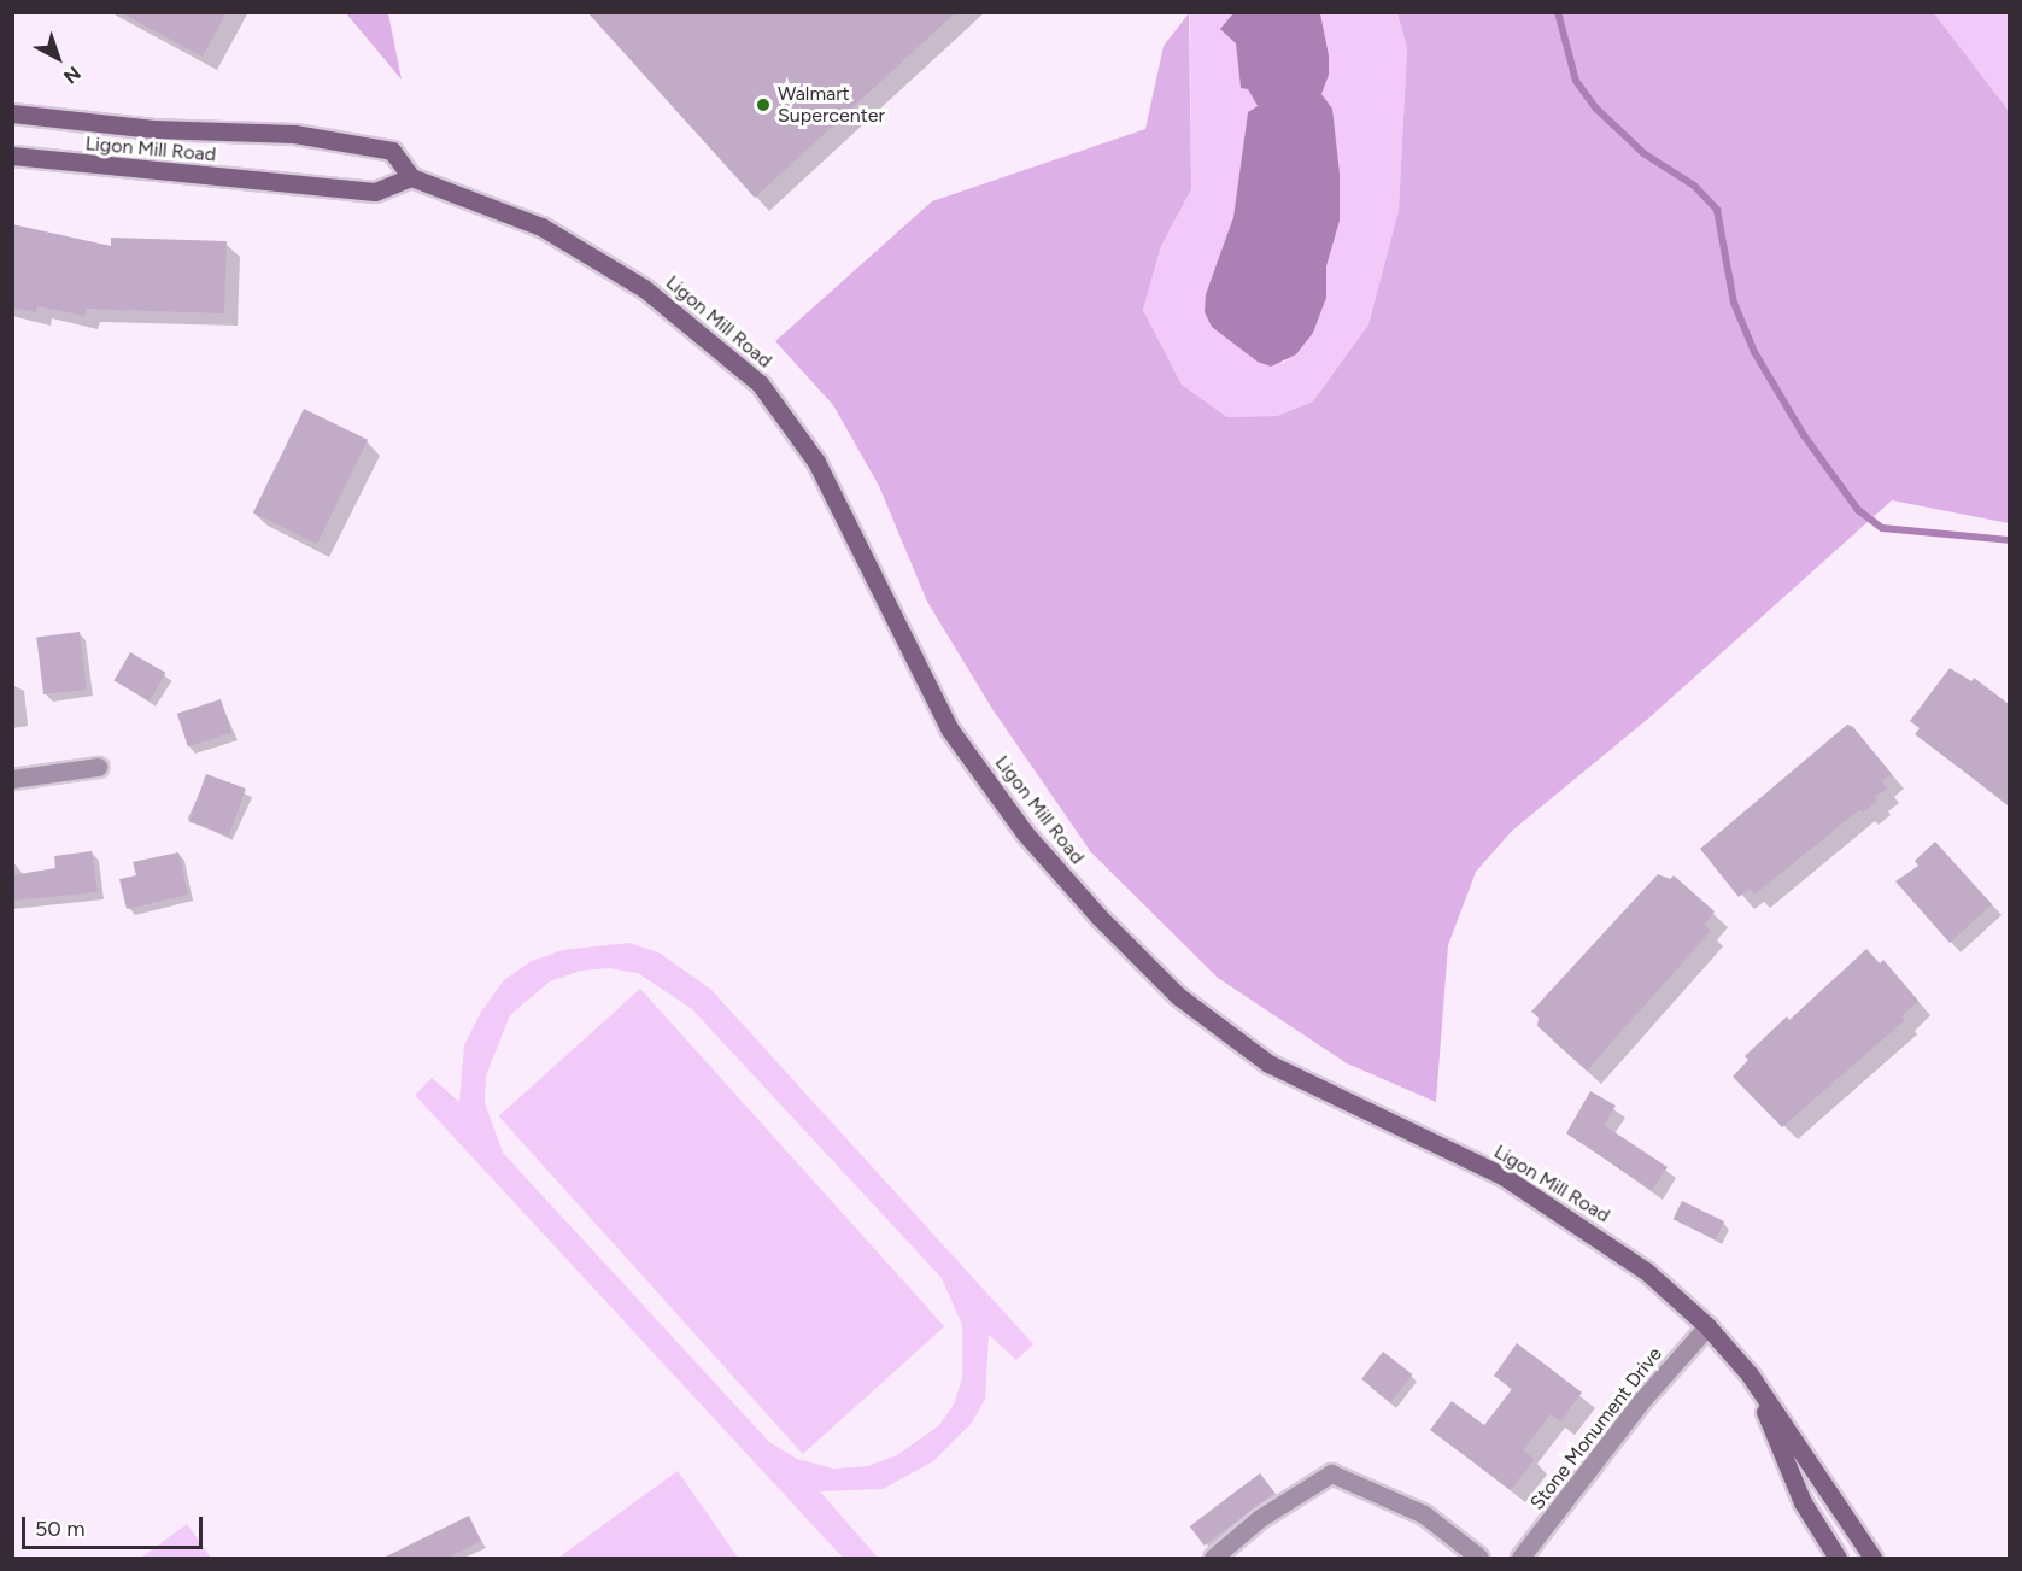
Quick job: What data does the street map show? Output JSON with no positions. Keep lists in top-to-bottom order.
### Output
{
  "streets": {
    "main road": ["Ligon Mill Road"],
    "street": ["Stone Monument Drive"]
  },
  "crossings": [
    ["Ligon Mill Road", "Stone Monument Drive"]
  ],
  "places": ["Walmart Supercenter"],
  "scale_bar": "50 m",
  "north": "bottom right"
}
